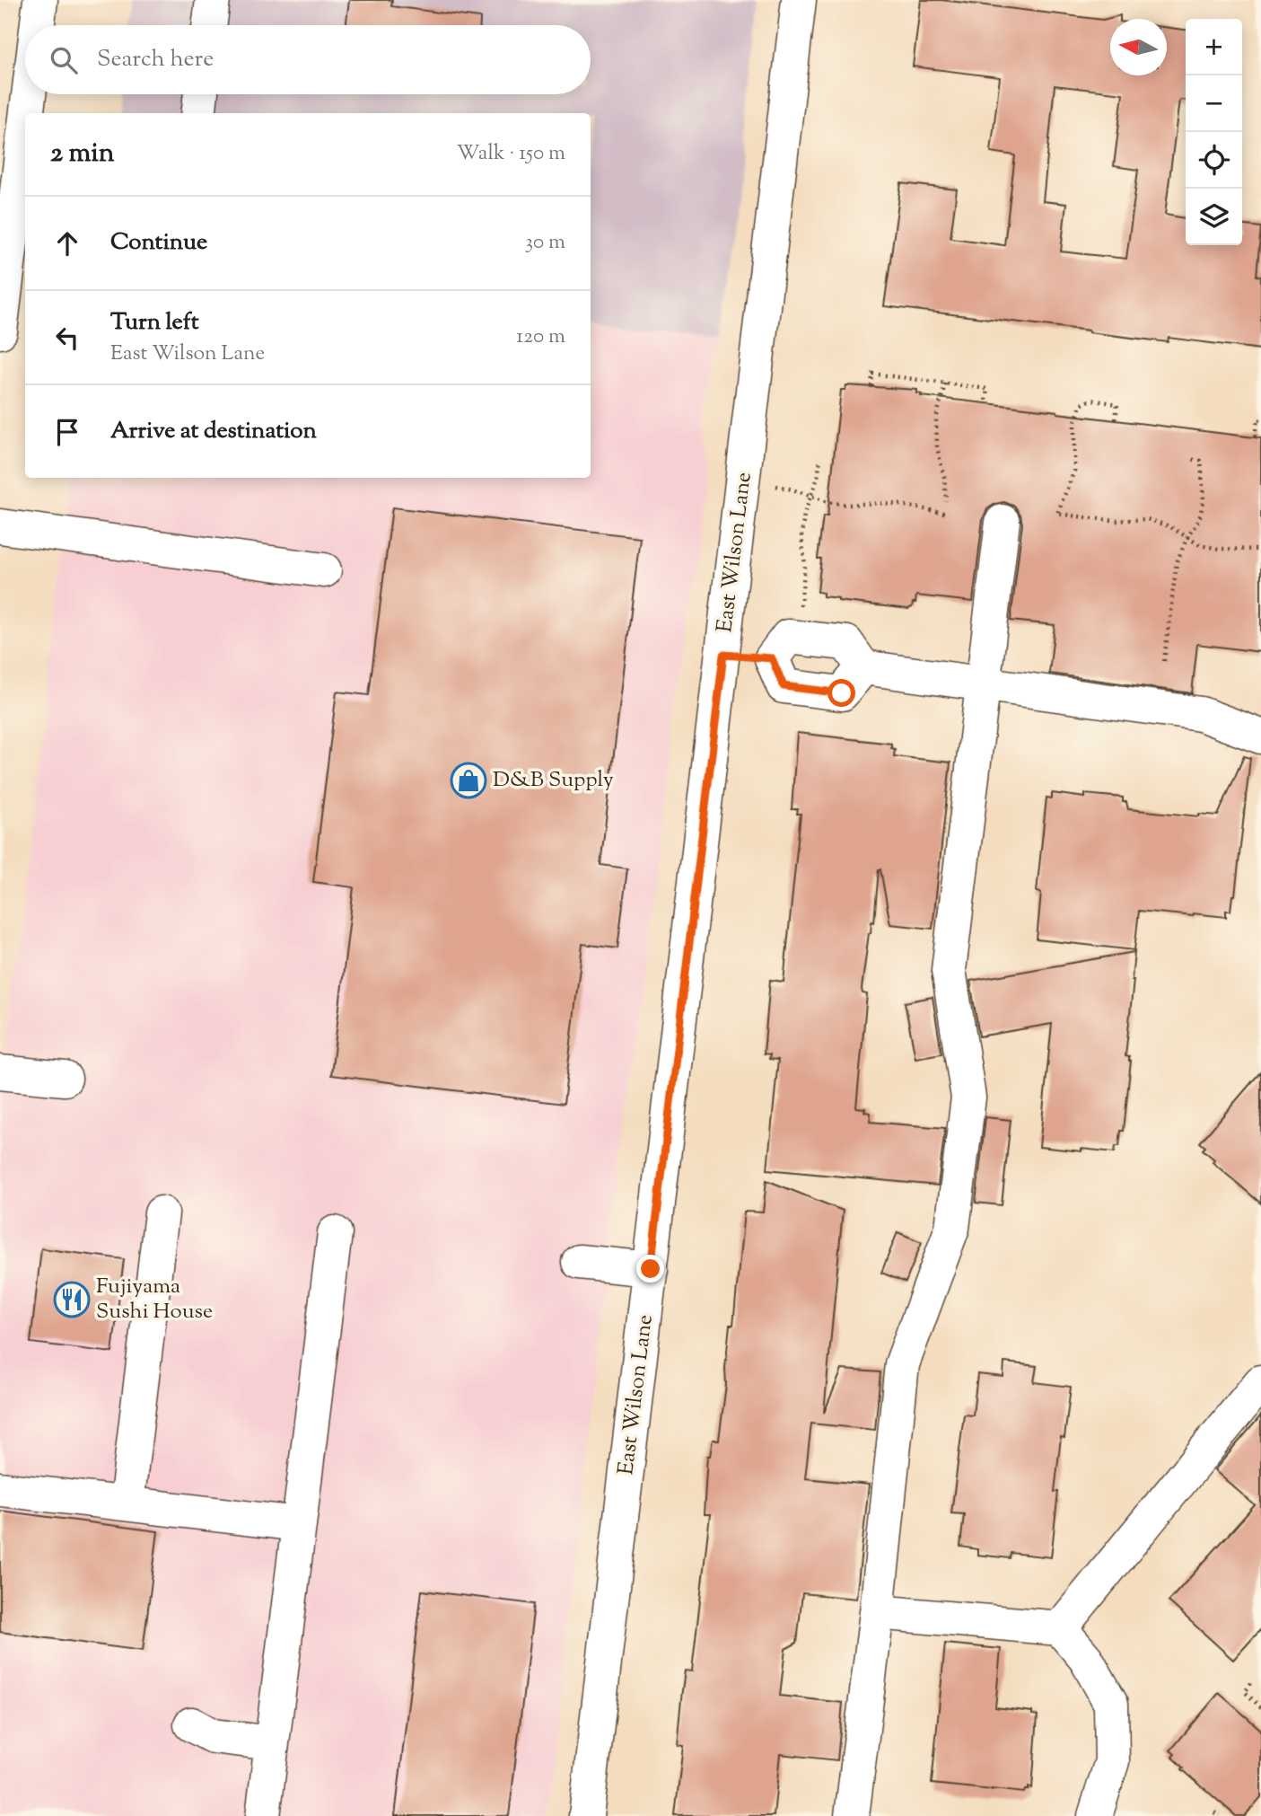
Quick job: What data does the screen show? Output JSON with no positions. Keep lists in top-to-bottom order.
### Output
{
  "streets": {
    "street": ["East Wilson Lane"]
  },
  "places": {
    "shop": ["D&B Supply"],
    "restaurant": ["Fujiyama Sushi House"]
  },
  "north": "left",
  "page": {
    "map_buttons": ["+", "−"],
    "search": "Search here",
    "heading": ["2 min", "Walk · 150 m"],
    "list": [
      ["Continue", "30 m"],
      ["Turn left", "East Wilson Lane", "120 m"],
      "Arrive at destination"
    ]
  }
}
